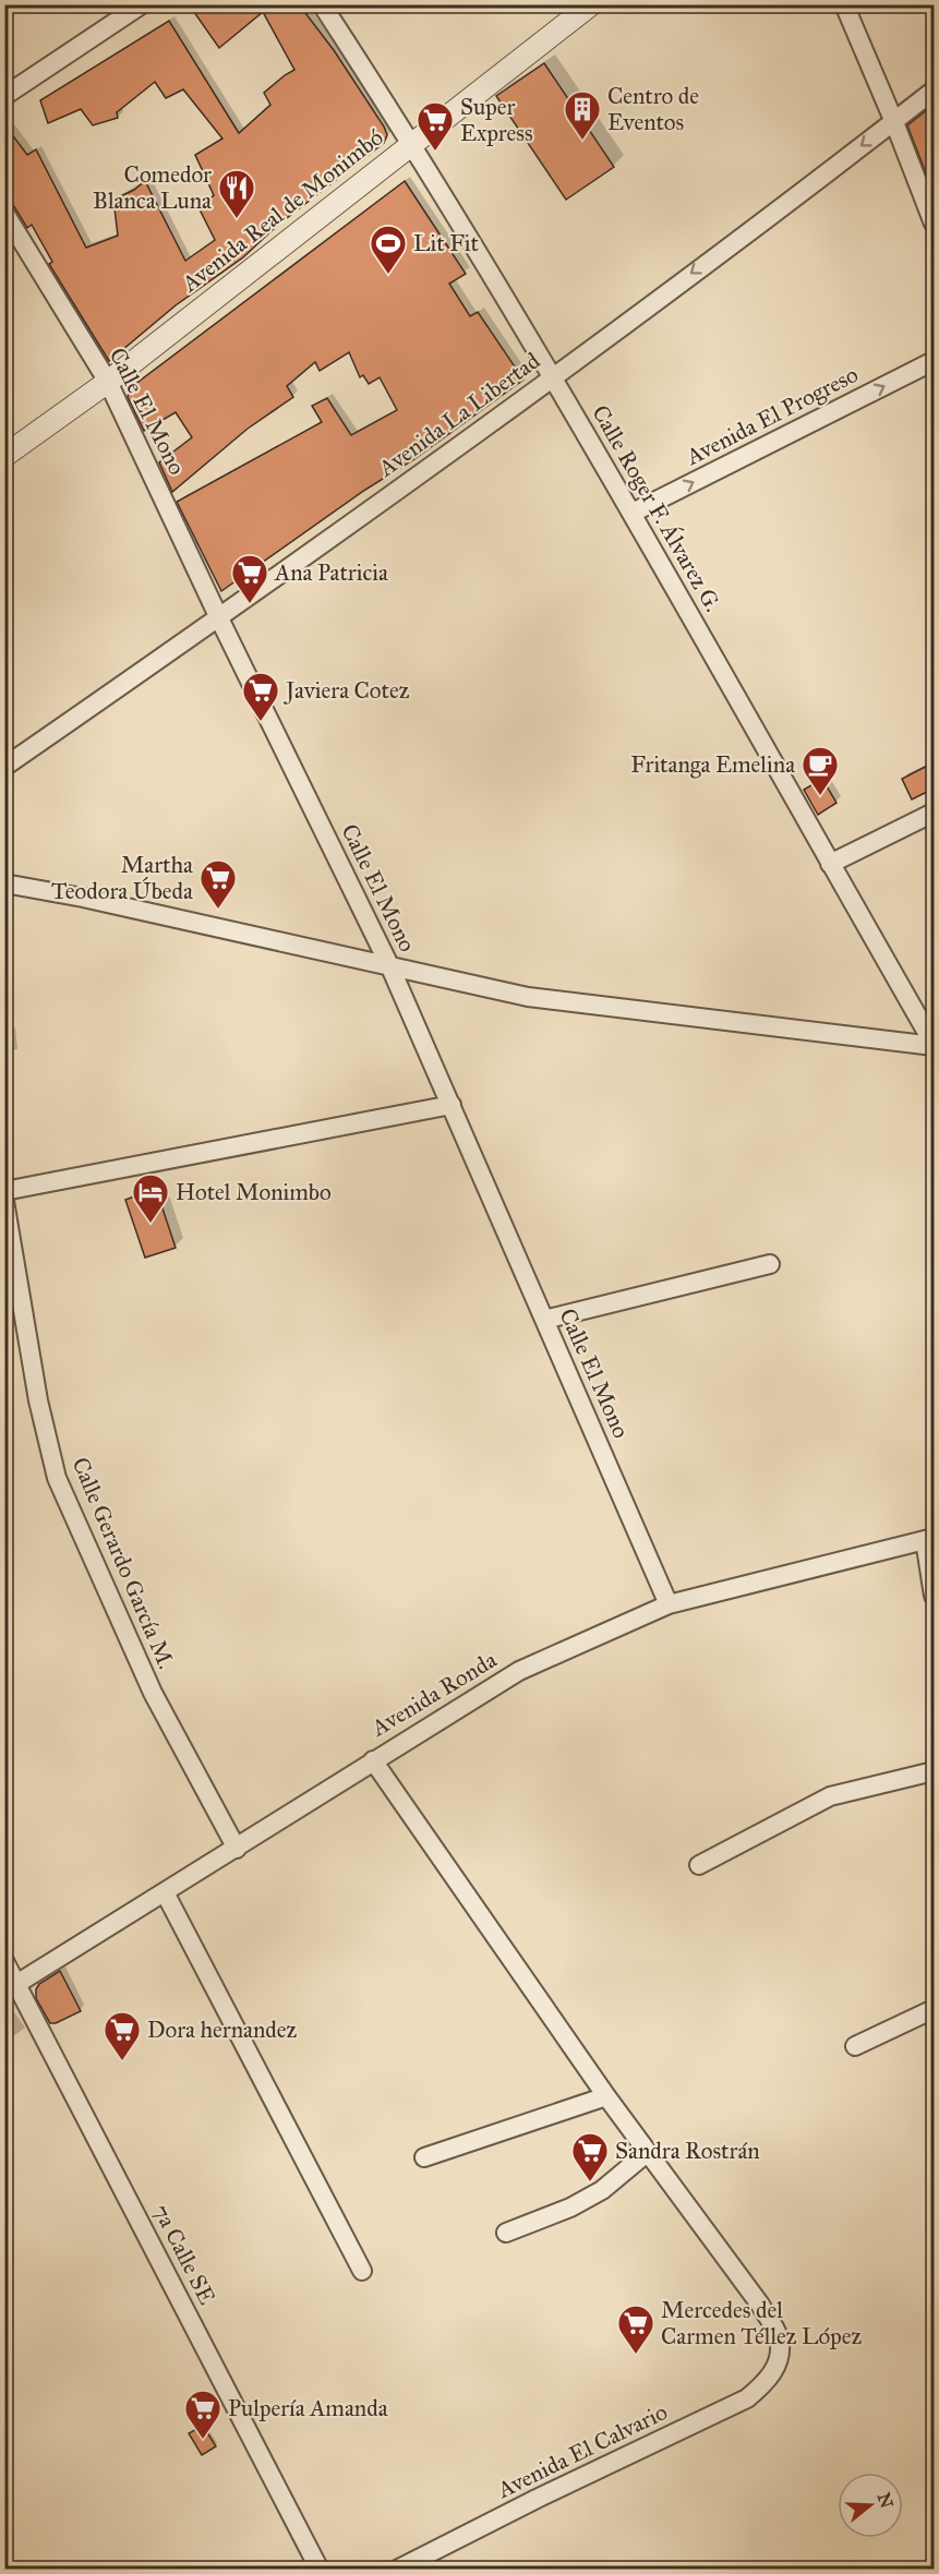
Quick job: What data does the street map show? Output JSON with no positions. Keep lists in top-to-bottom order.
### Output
{
  "streets": {
    "street": [
      "Avenida Real de Monimbó",
      "Calle El Mono",
      "Avenida La Libertad",
      "Avenida El Progreso",
      "Calle Roger F. Álvarez G.",
      "Calle Gerardo García M.",
      "Avenida Ronda",
      "7a Calle SE",
      "Avenida El Calvario"
    ]
  },
  "crossings": [
    ["Avenida Real de Monimbó", "Calle El Mono"],
    ["Avenida Real de Monimbó", "Calle Roger F. Álvarez G."],
    ["Calle El Mono", "Avenida La Libertad"],
    ["Calle El Mono", "Avenida Ronda"],
    ["Avenida La Libertad", "Calle Roger F. Álvarez G."],
    ["Avenida El Progreso", "Calle Roger F. Álvarez G."],
    ["Calle Gerardo García M.", "Avenida Ronda"],
    ["Avenida Ronda", "7a Calle SE"]
  ],
  "one_way": ["Avenida La Libertad", "Avenida El Progreso"],
  "places": {
    "building": ["Centro de Eventos"],
    "supermarket": [
      "Super Express",
      "Ana Patricia",
      "Javiera Cotez",
      "Martha Teodora Úbeda",
      "Dora hernandez",
      "Sandra Rostrán",
      "Mercedes del Carmen Téllez López",
      "Pulpería Amanda"
    ],
    "restaurant": ["Comedor Blanca Luna"],
    "sports": ["Lit Fit"],
    "cafe": ["Fritanga Emelina"],
    "hotel": ["Hotel Monimbo"]
  },
  "north": "right"
}
